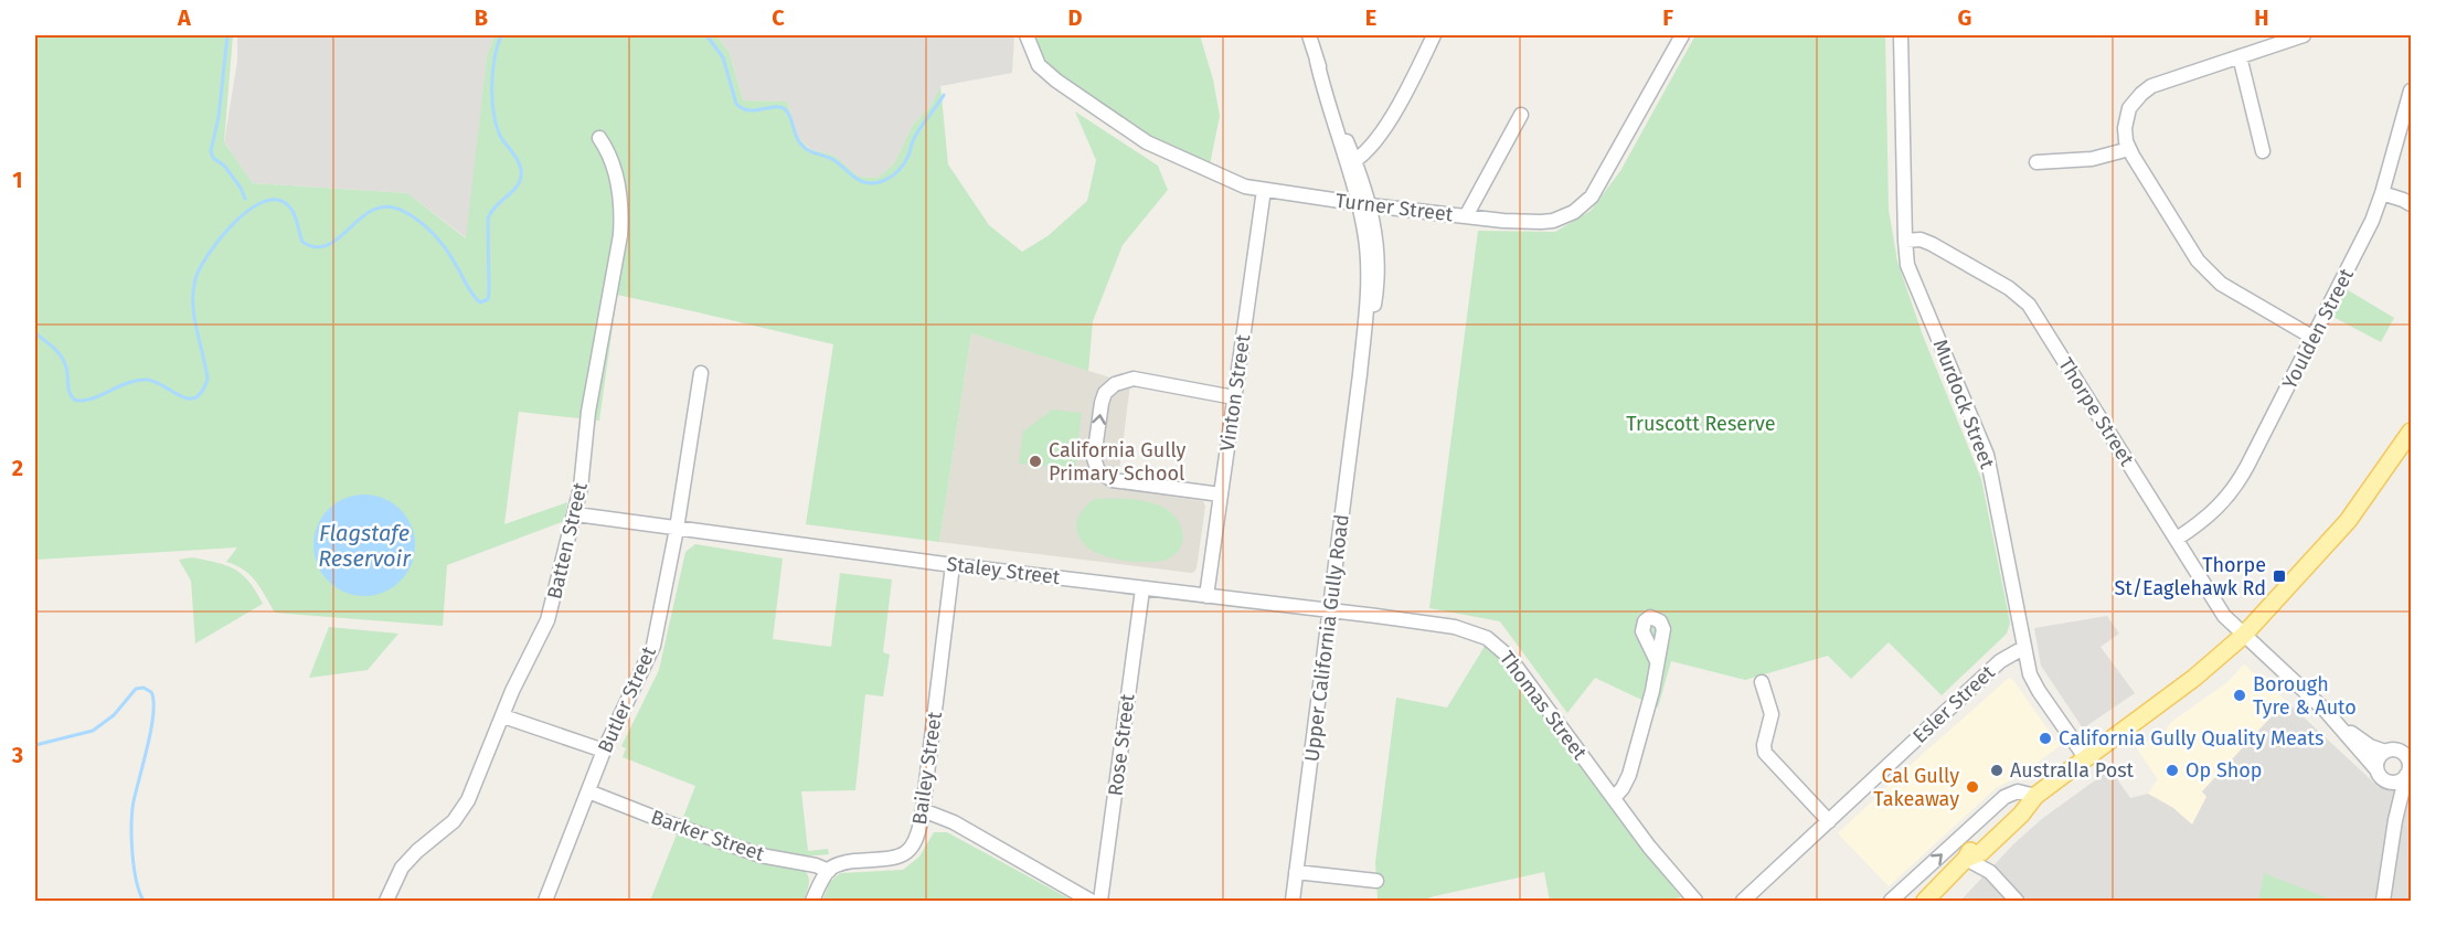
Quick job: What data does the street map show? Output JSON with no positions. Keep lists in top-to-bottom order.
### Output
{
  "streets": {
    "street": [
      "Turner Street",
      "Youlden Street",
      "Vinton Street",
      "Murdock Street",
      "Thorpe Street",
      "Batten Street",
      "Staley Street",
      "Upper California Gully Road",
      "Butler Street",
      "Esler Street",
      "Thomas Street",
      "Rose Street",
      "Bailey Street",
      "Barker Street"
    ]
  },
  "crossings": [
    ["Turner Street", "Vinton Street"],
    ["Turner Street", "Upper California Gully Road"],
    ["Youlden Street", "Thorpe Street"],
    ["Vinton Street", "Staley Street"],
    ["Murdock Street", "Thorpe Street"],
    ["Murdock Street", "Esler Street"],
    ["Batten Street", "Staley Street"],
    ["Staley Street", "Upper California Gully Road"],
    ["Staley Street", "Butler Street"],
    ["Staley Street", "Thomas Street"],
    ["Staley Street", "Rose Street"],
    ["Staley Street", "Bailey Street"],
    ["Upper California Gully Road", "Thomas Street"],
    ["Butler Street", "Barker Street"],
    ["Bailey Street", "Barker Street"]
  ],
  "water": ["Flagstafe Reservoir"],
  "parks": ["Truscott Reserve"],
  "places": {
    "other": [
      "California Gully Primary School",
      "Borough Tyre & Auto",
      "California Gully Quality Meats",
      "AustralIa Post",
      "Op Shop",
      "Cal Gully Takeaway"
    ],
    "transit": ["Thorpe St/Eaglehawk Rd"]
  },
  "grid": {
    "columns": [
      "A",
      "B",
      "C",
      "D",
      "E",
      "F",
      "G",
      "H"
    ],
    "rows": ["1", "2", "3"]
  }
}
